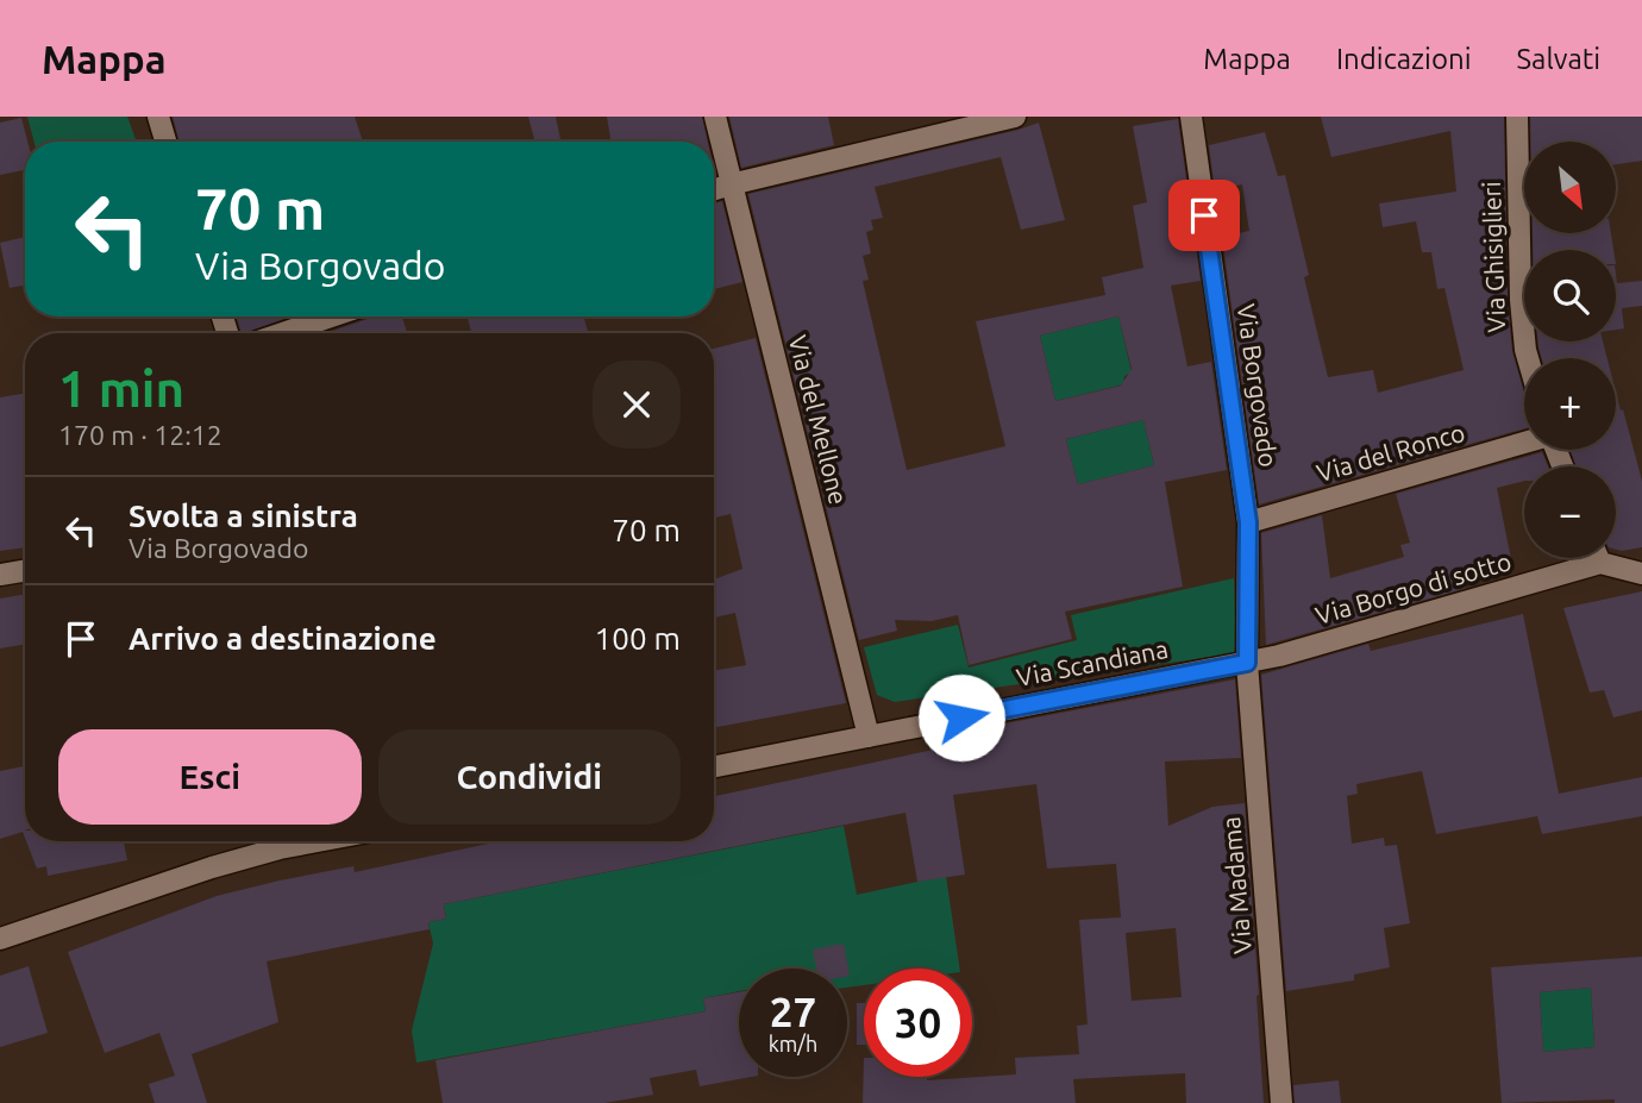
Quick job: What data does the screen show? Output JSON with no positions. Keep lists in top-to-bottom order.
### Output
{
  "streets": {
    "street": [
      "Via Ghisiglieri",
      "Via Borgovado",
      "Via del Mellone",
      "Via del Ronco",
      "Via Borgo di sotto",
      "Via Scandiana",
      "Via Madama"
    ]
  },
  "crossings": [
    ["Via Borgovado", "Via del Ronco"],
    ["Via Borgovado", "Via Borgo di sotto"],
    ["Via Borgovado", "Via Scandiana"],
    ["Via Borgovado", "Via Madama"],
    ["Via del Mellone", "Via Scandiana"],
    ["Via Borgo di sotto", "Via Scandiana"],
    ["Via Borgo di sotto", "Via Madama"],
    ["Via Scandiana", "Via Madama"]
  ],
  "north": "bottom right",
  "page": {
    "header": "Mappa",
    "nav": ["Mappa", "Indicazioni", "Salvati"],
    "map_buttons": ["+", "−"],
    "turn": ["70 m", "Via Borgovado"],
    "heading": ["1 min", "170 m · 12:12"],
    "list": [
      {
        "name": "Svolta a sinistra",
        "note": "Via Borgovado",
        "value": "70 m"
      },
      {
        "name": "Arrivo a destinazione",
        "value": "100 m"
      }
    ],
    "buttons": ["Esci", "Condividi"],
    "speed": "27 km/h",
    "limit": "30"
  }
}
